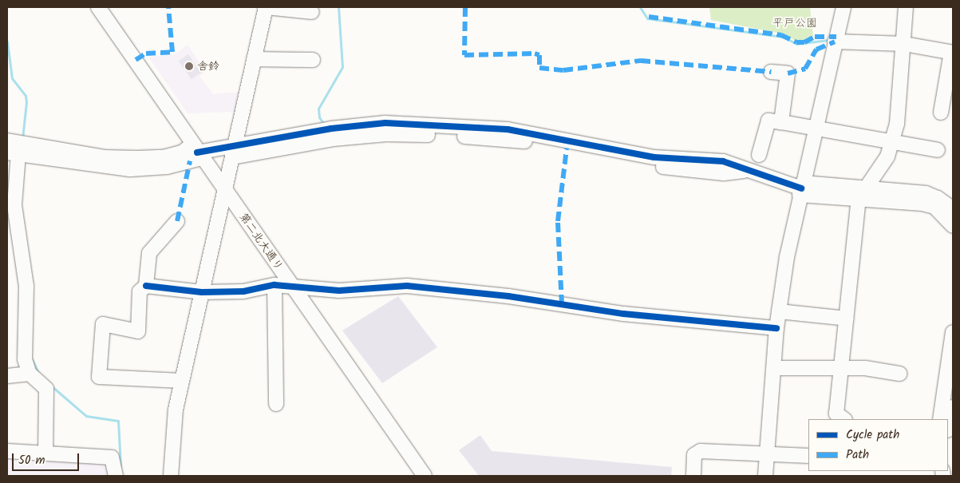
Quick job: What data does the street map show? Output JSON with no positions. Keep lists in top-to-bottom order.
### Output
{
  "streets": {
    "street": ["第二北大通り"]
  },
  "parks": ["平戸公園"],
  "places": ["舎鈴"],
  "legend": ["Cycle path", "Path"],
  "scale_bar": "50 m"
}
